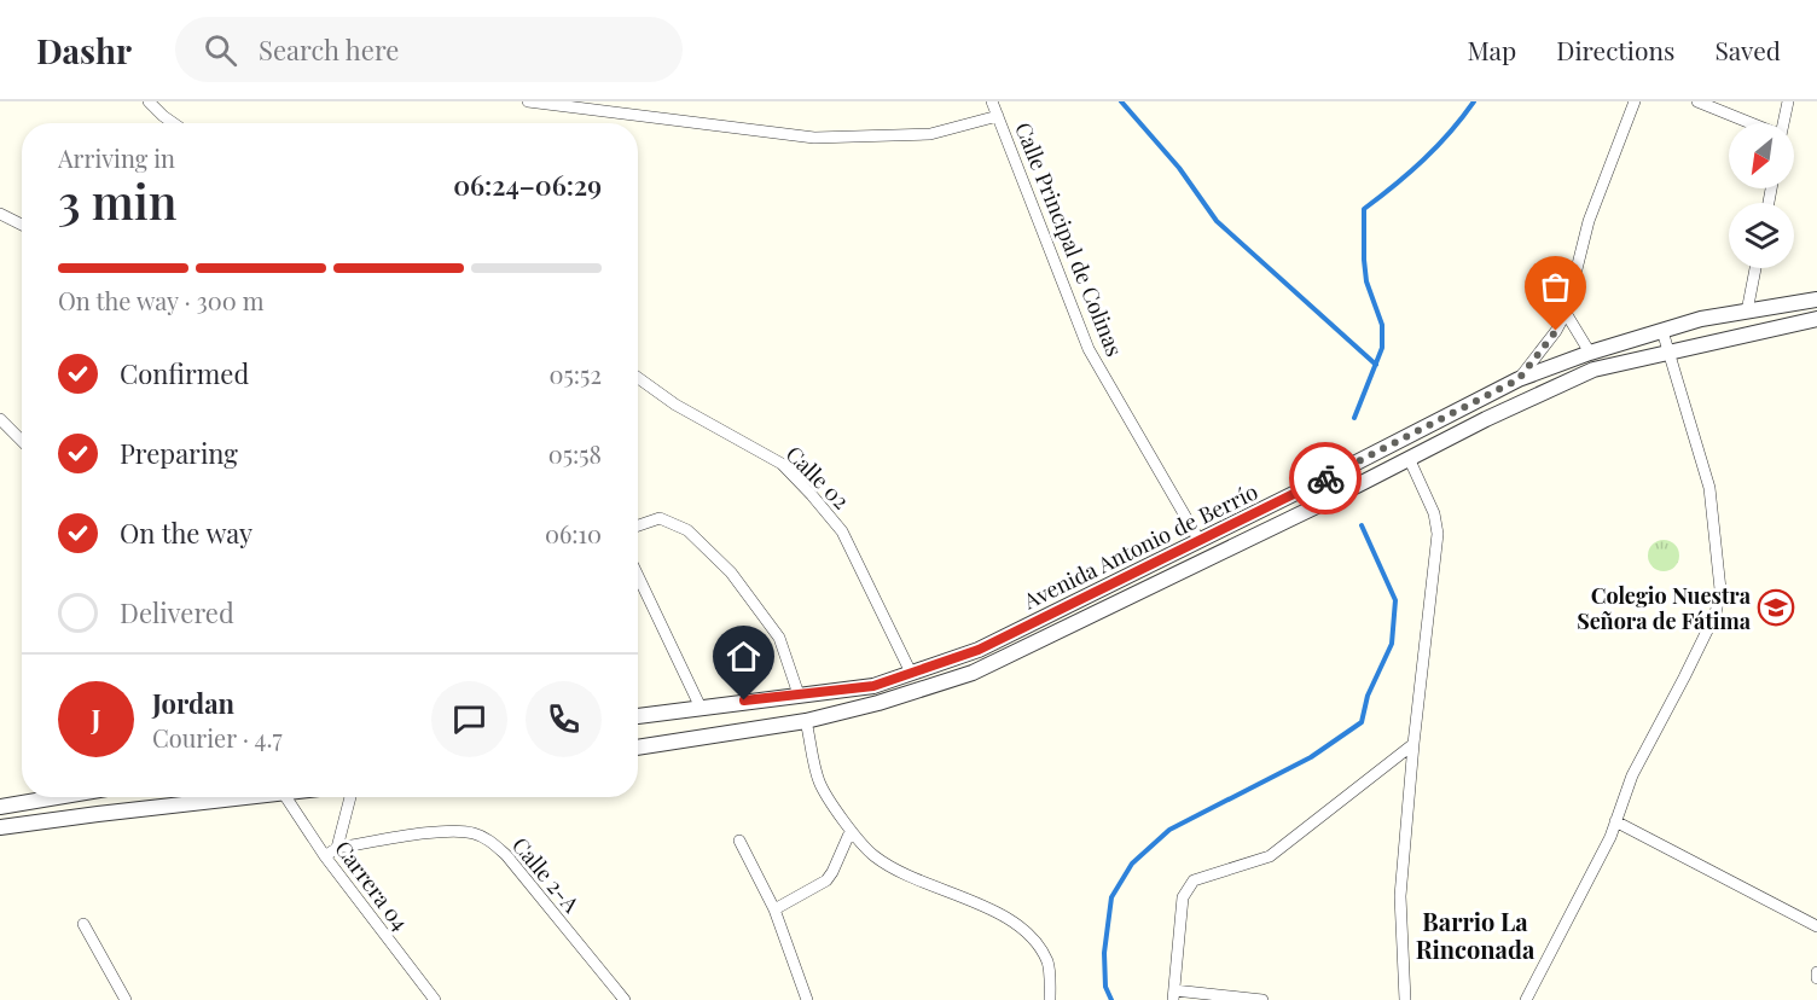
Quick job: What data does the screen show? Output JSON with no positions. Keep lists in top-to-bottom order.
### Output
{
  "streets": {
    "street": [
      "Calle Principal de Colinas",
      "Calle 02",
      "Avenida Antonio de Berrío",
      "Calle 2-A",
      "Carrera 04"
    ]
  },
  "crossings": [
    ["Calle Principal de Colinas", "Avenida Antonio de Berrío"],
    ["Calle 02", "Avenida Antonio de Berrío"],
    ["Calle 2-A", "Carrera 04"]
  ],
  "districts": ["Barrio La Rinconada"],
  "places": {
    "school or university": ["Colegio Nuestra Señora de Fátima"]
  },
  "north": "bottom left",
  "page": {
    "header": "Dashr",
    "search": "Search here",
    "nav": ["Map", "Directions", "Saved"],
    "heading": ["3 min", "Arriving in", "06:24–06:29"],
    "panel": ["Jordan", "Courier · 4.7"],
    "bar": "On the way · 300 m",
    "list": [
      ["Confirmed", "05:52"],
      ["Preparing", "05:58"],
      ["On the way", "06:10"],
      "Delivered"
    ],
    "round": "J"
  }
}
